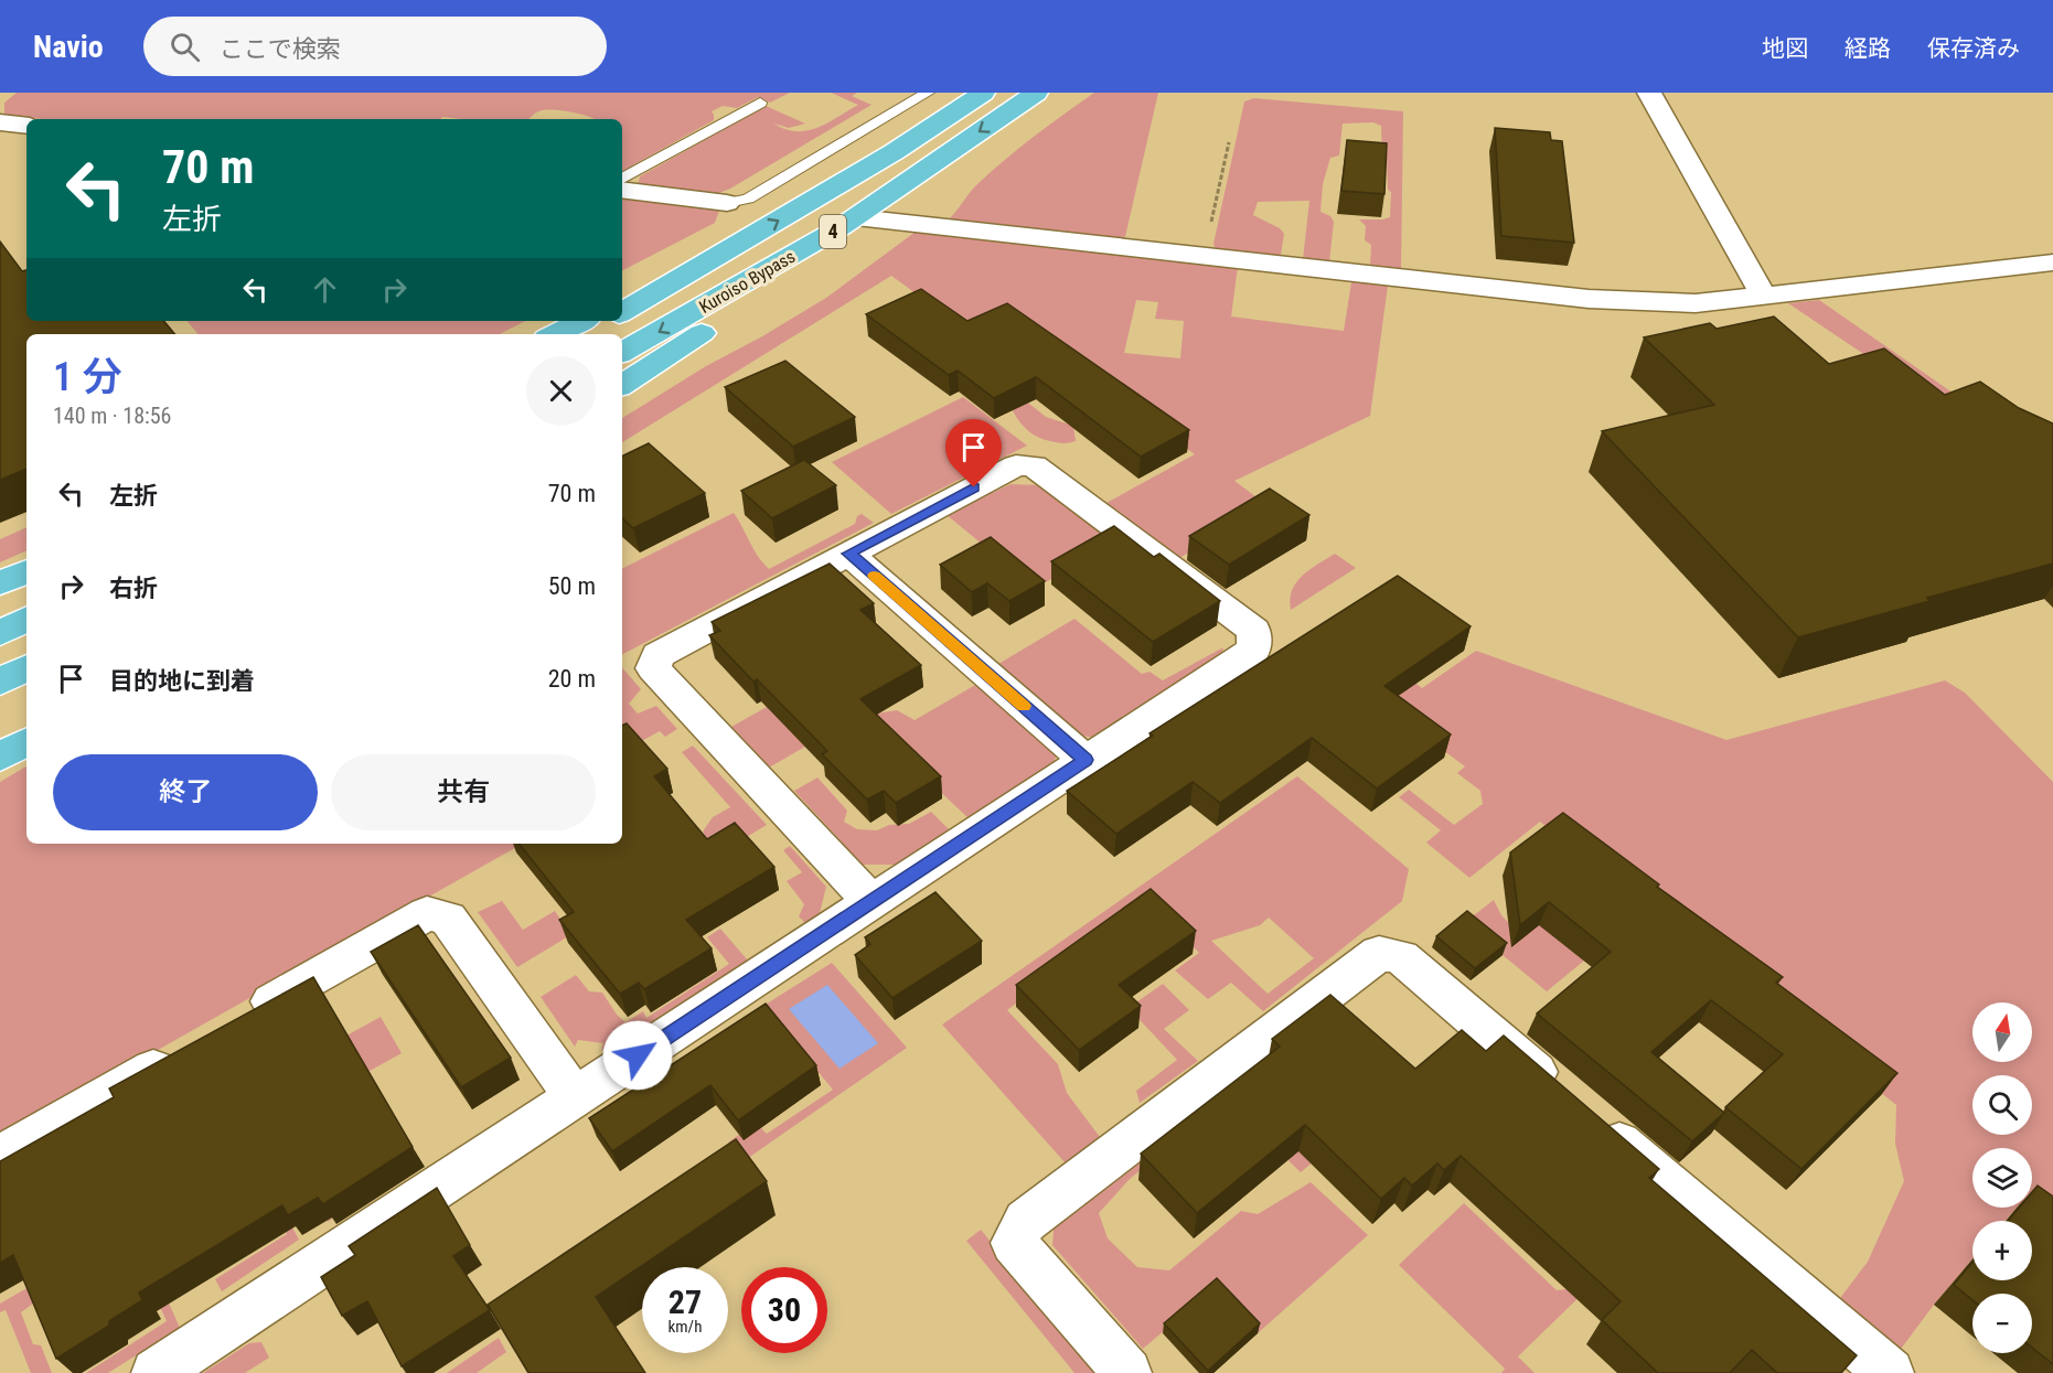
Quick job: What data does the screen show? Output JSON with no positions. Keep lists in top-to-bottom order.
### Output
{
  "streets": {
    "highway": ["4", "Kuroiso Bypass"]
  },
  "crossings": [
    ["4", "Kuroiso Bypass"]
  ],
  "north": "top",
  "page": {
    "header": "Navio",
    "search": "ここで検索",
    "nav": ["地図", "経路", "保存済み"],
    "turn": ["70 m", "左折"],
    "heading": ["1 分", "140 m · 18:56"],
    "list": [
      {
        "name": "左折",
        "value": "70 m"
      },
      {
        "name": "右折",
        "value": "50 m"
      },
      {
        "name": "目的地に到着",
        "value": "20 m"
      }
    ],
    "buttons": ["終了", "共有"],
    "map_buttons": ["+", "−"],
    "speed": "27 km/h",
    "limit": "30"
  }
}
